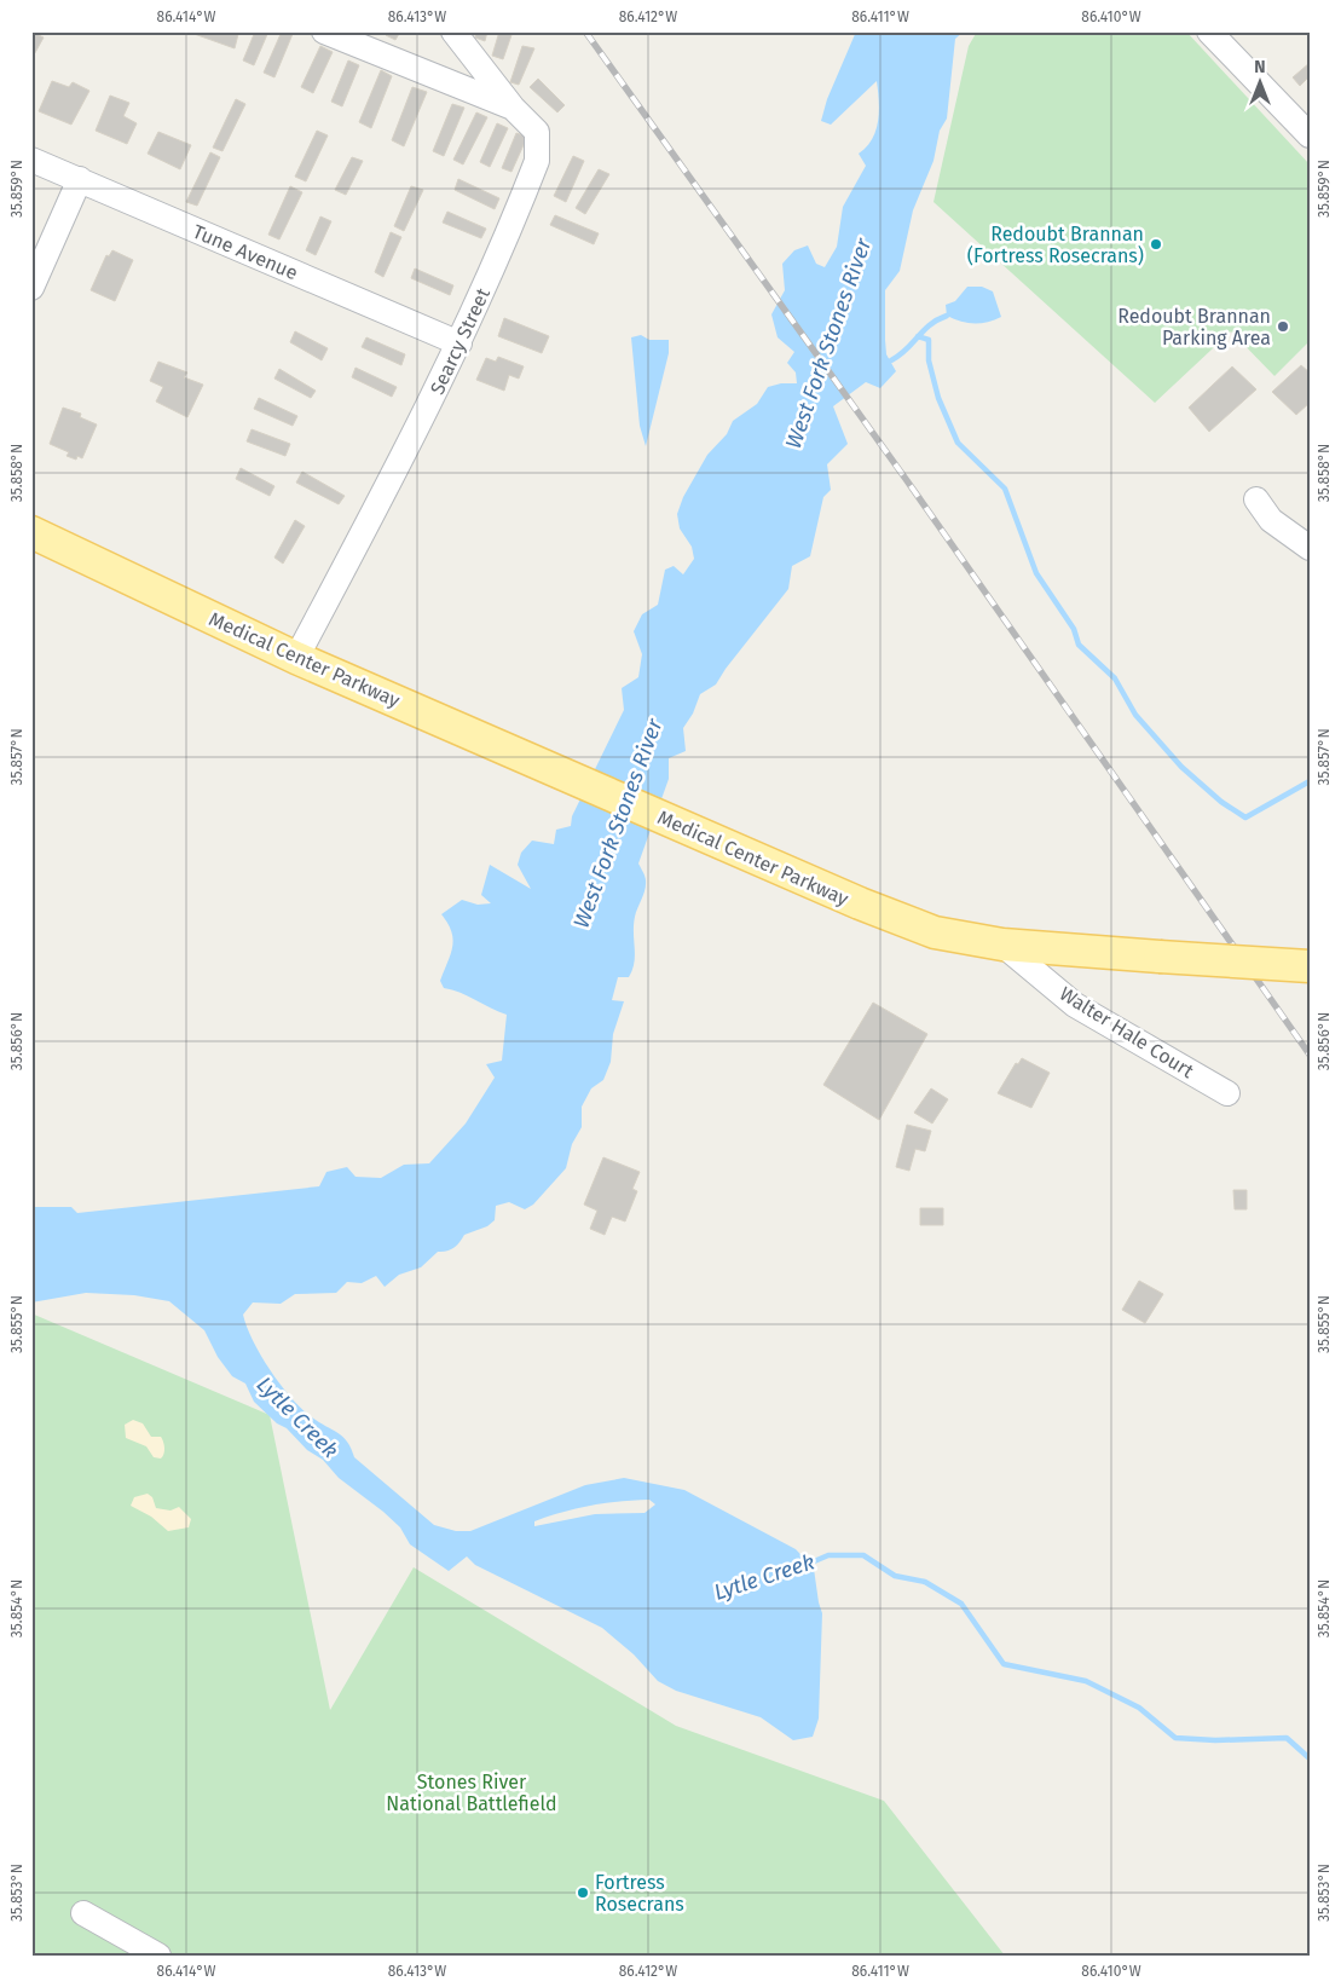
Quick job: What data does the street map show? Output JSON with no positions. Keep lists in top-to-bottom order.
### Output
{
  "streets": {
    "main road": ["Medical Center Parkway"],
    "street": ["Tune Avenue", "Searcy Street", "Walter Hale Court"]
  },
  "crossings": [
    ["Tune Avenue", "Searcy Street"],
    ["Searcy Street", "Medical Center Parkway"],
    ["Medical Center Parkway", "Walter Hale Court"]
  ],
  "water": ["West Fork Stones River", "Lytle Creek"],
  "parks": ["Stones River National Battlefield"],
  "places": ["Redoubt Brannan (Fortress Rosecrans)", "Redoubt Brannan Parking Area", "Fortress Rosecrans"],
  "north": "top",
  "coordinates": [
    "86.414°W",
    "86.413°W",
    "86.412°W",
    "86.411°W",
    "86.410°W",
    "35.859°N",
    "35.858°N",
    "35.857°N",
    "35.856°N",
    "35.855°N",
    "35.854°N",
    "35.853°N"
  ]
}
